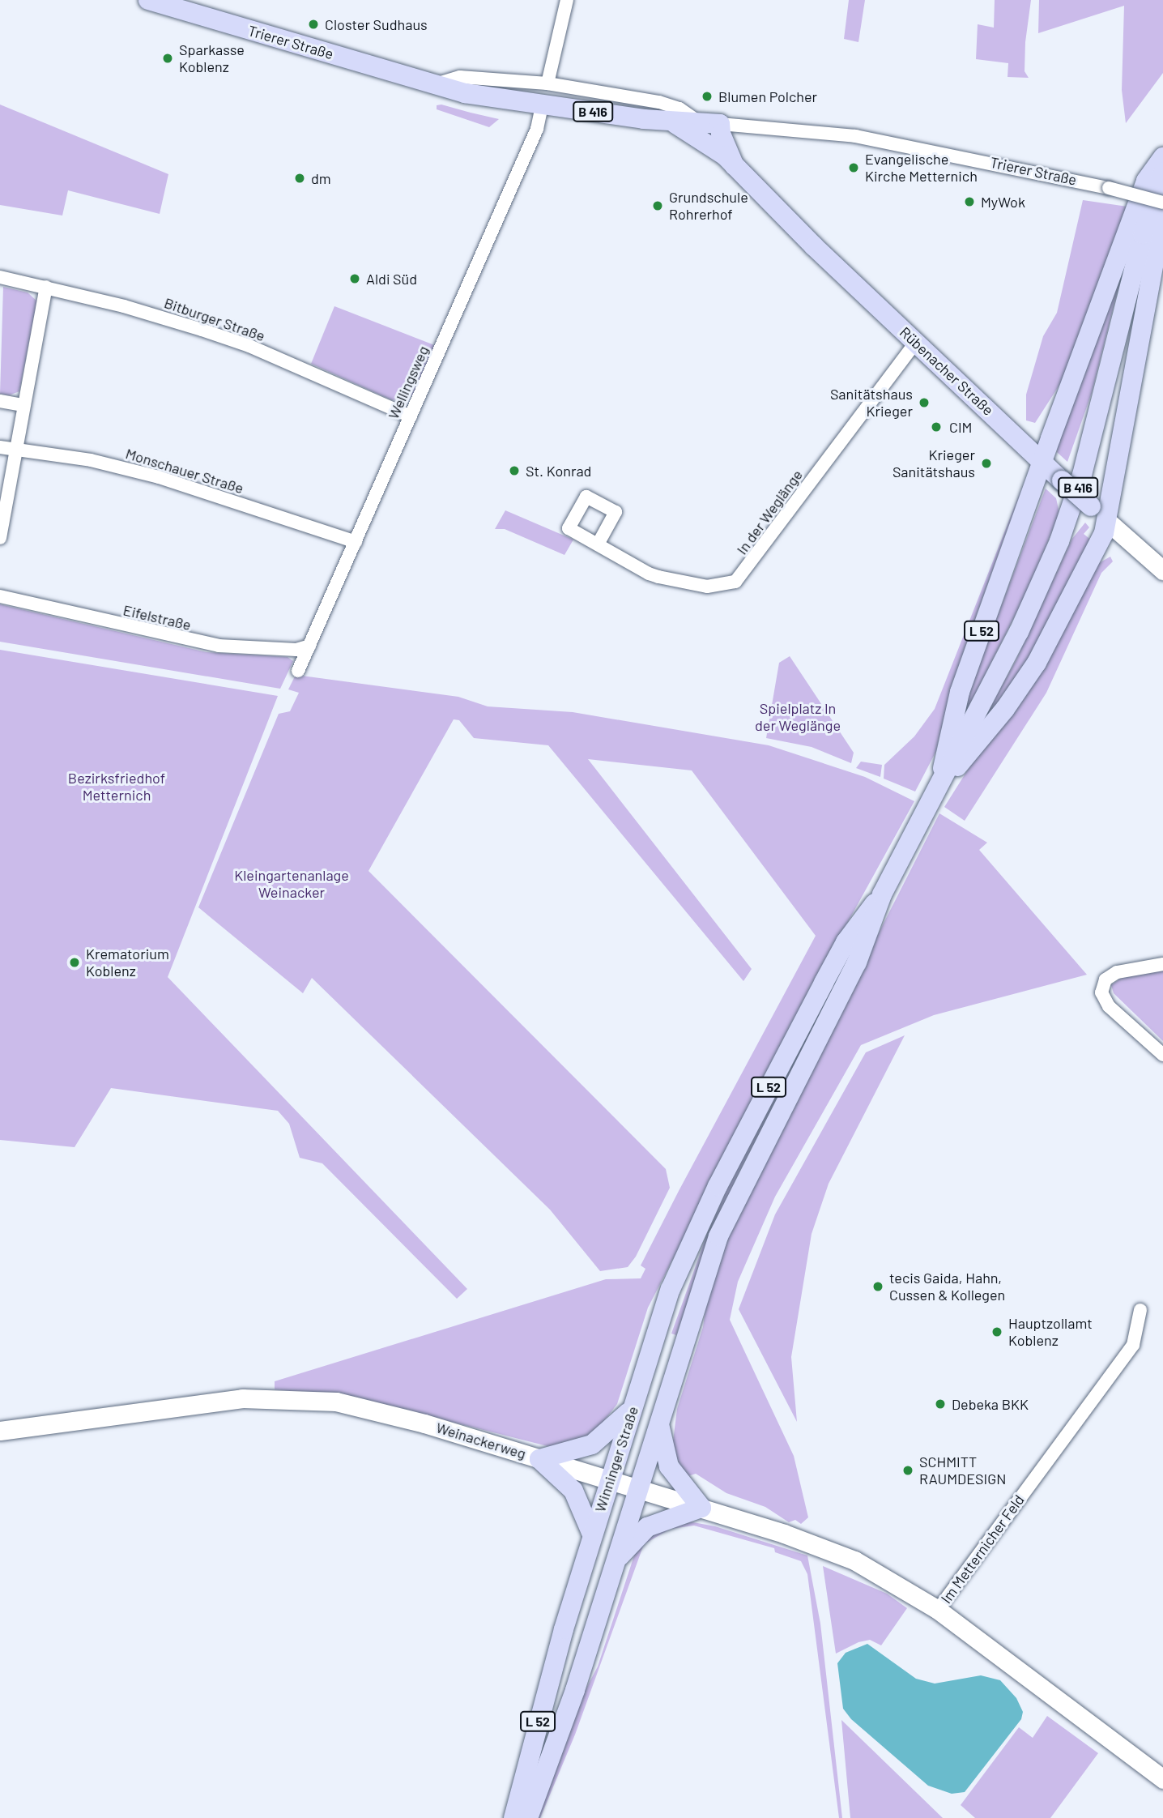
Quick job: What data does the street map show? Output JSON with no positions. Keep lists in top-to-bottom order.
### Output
{
  "streets": {
    "main road": [
      "Trierer Straße",
      "B 416",
      "Rübenacher Straße",
      "L 52",
      "Winninger Straße"
    ],
    "street": [
      "Bitburger Straße",
      "Wellingsweg",
      "Monschauer Straße",
      "In der Weglänge",
      "Eifelstraße",
      "Weinackerweg",
      "Im Metternicher Feld"
    ]
  },
  "crossings": [
    ["Trierer Straße", "Rübenacher Straße"],
    ["Trierer Straße", "Wellingsweg"],
    ["B 416", "L 52"],
    ["Bitburger Straße", "Wellingsweg"],
    ["Rübenacher Straße", "In der Weglänge"],
    ["Rübenacher Straße", "L 52"],
    ["Wellingsweg", "Monschauer Straße"],
    ["Wellingsweg", "Eifelstraße"],
    ["L 52", "Weinackerweg"],
    ["L 52", "Winninger Straße"],
    ["Weinackerweg", "Winninger Straße"],
    ["Weinackerweg", "Im Metternicher Feld"]
  ],
  "parks": ["Spielplatz In der Weglänge", "Bezirksfriedhof Metternich", "Kleingartenanlage Weinacker"],
  "places": [
    "Closter Sudhaus",
    "Sparkasse Koblenz",
    "Blumen Polcher",
    "Evangelische Kirche Metternich",
    "dm",
    "MyWok",
    "Grundschule Rohrerhof",
    "Aldi Süd",
    "Sanitätshaus Krieger",
    "CIM",
    "Krieger Sanitätshaus",
    "St. Konrad",
    "Krematorium Koblenz",
    "tecis Gaida, Hahn, Cussen & Kollegen",
    "Hauptzollamt Koblenz",
    "Debeka BKK",
    "SCHMITT RAUMDESIGN"
  ]
}
